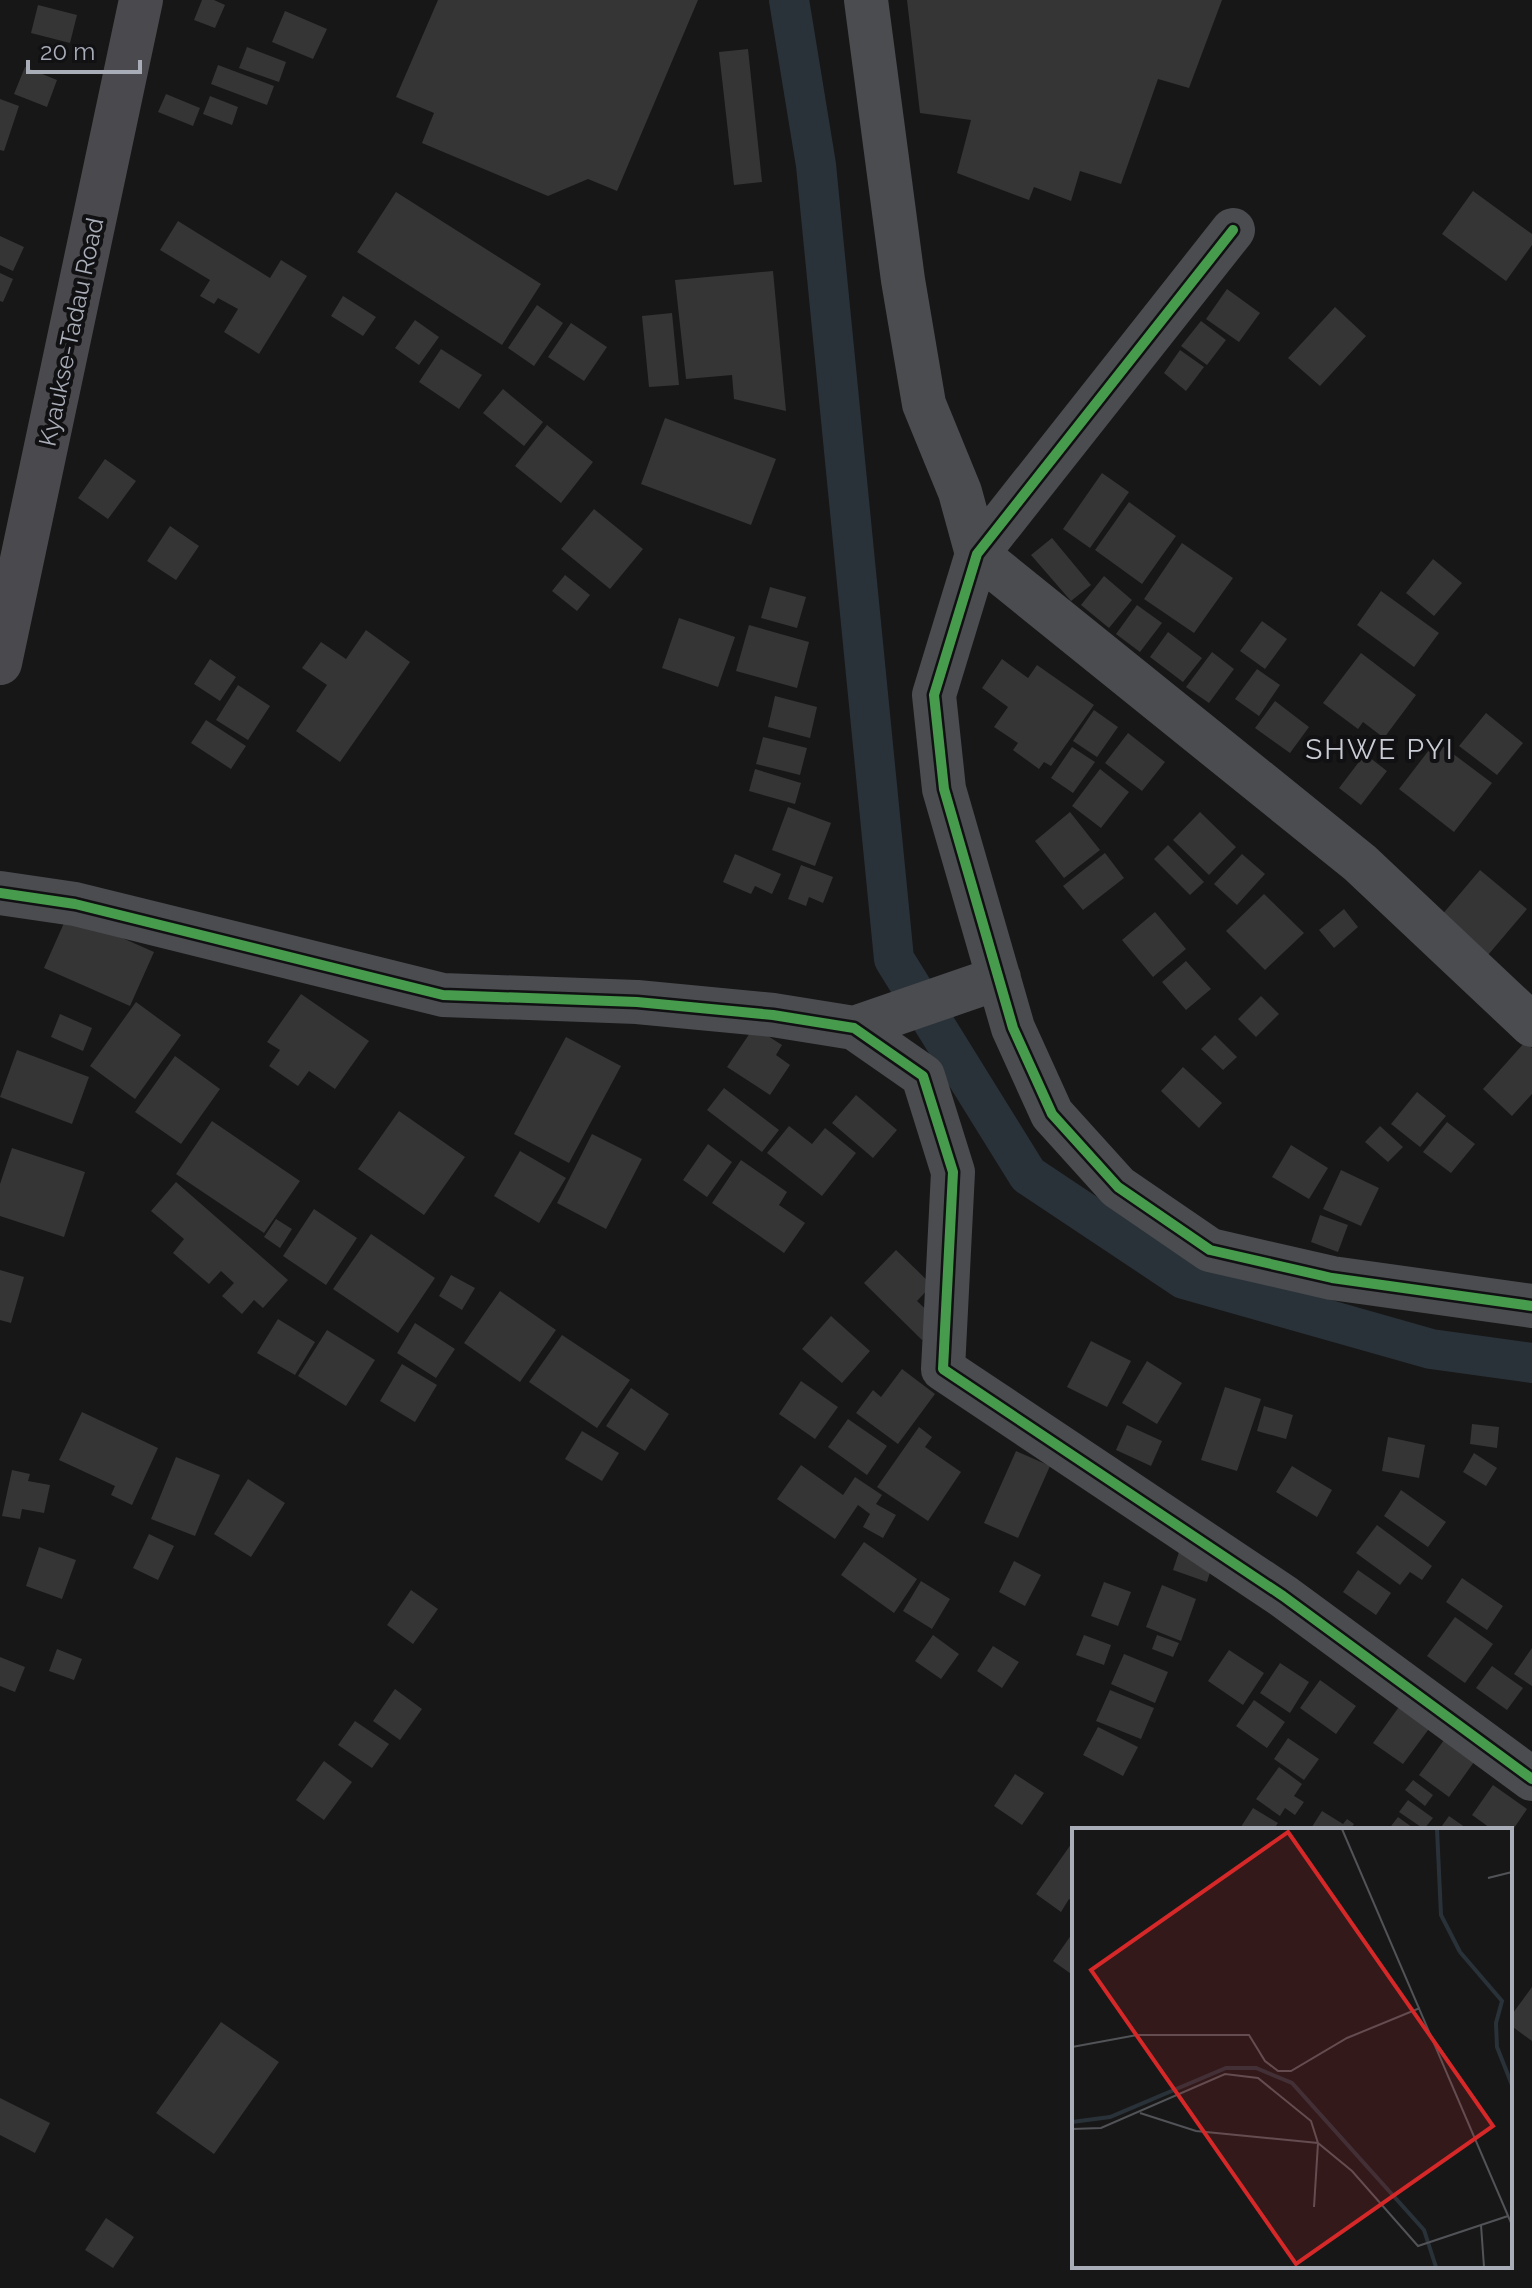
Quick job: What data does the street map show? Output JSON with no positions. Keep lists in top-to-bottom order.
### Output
{
  "streets": {
    "main road": ["Kyaukse-Tadau Road"]
  },
  "districts": ["SHWE PYI"],
  "scale_bar": "20 m"
}
